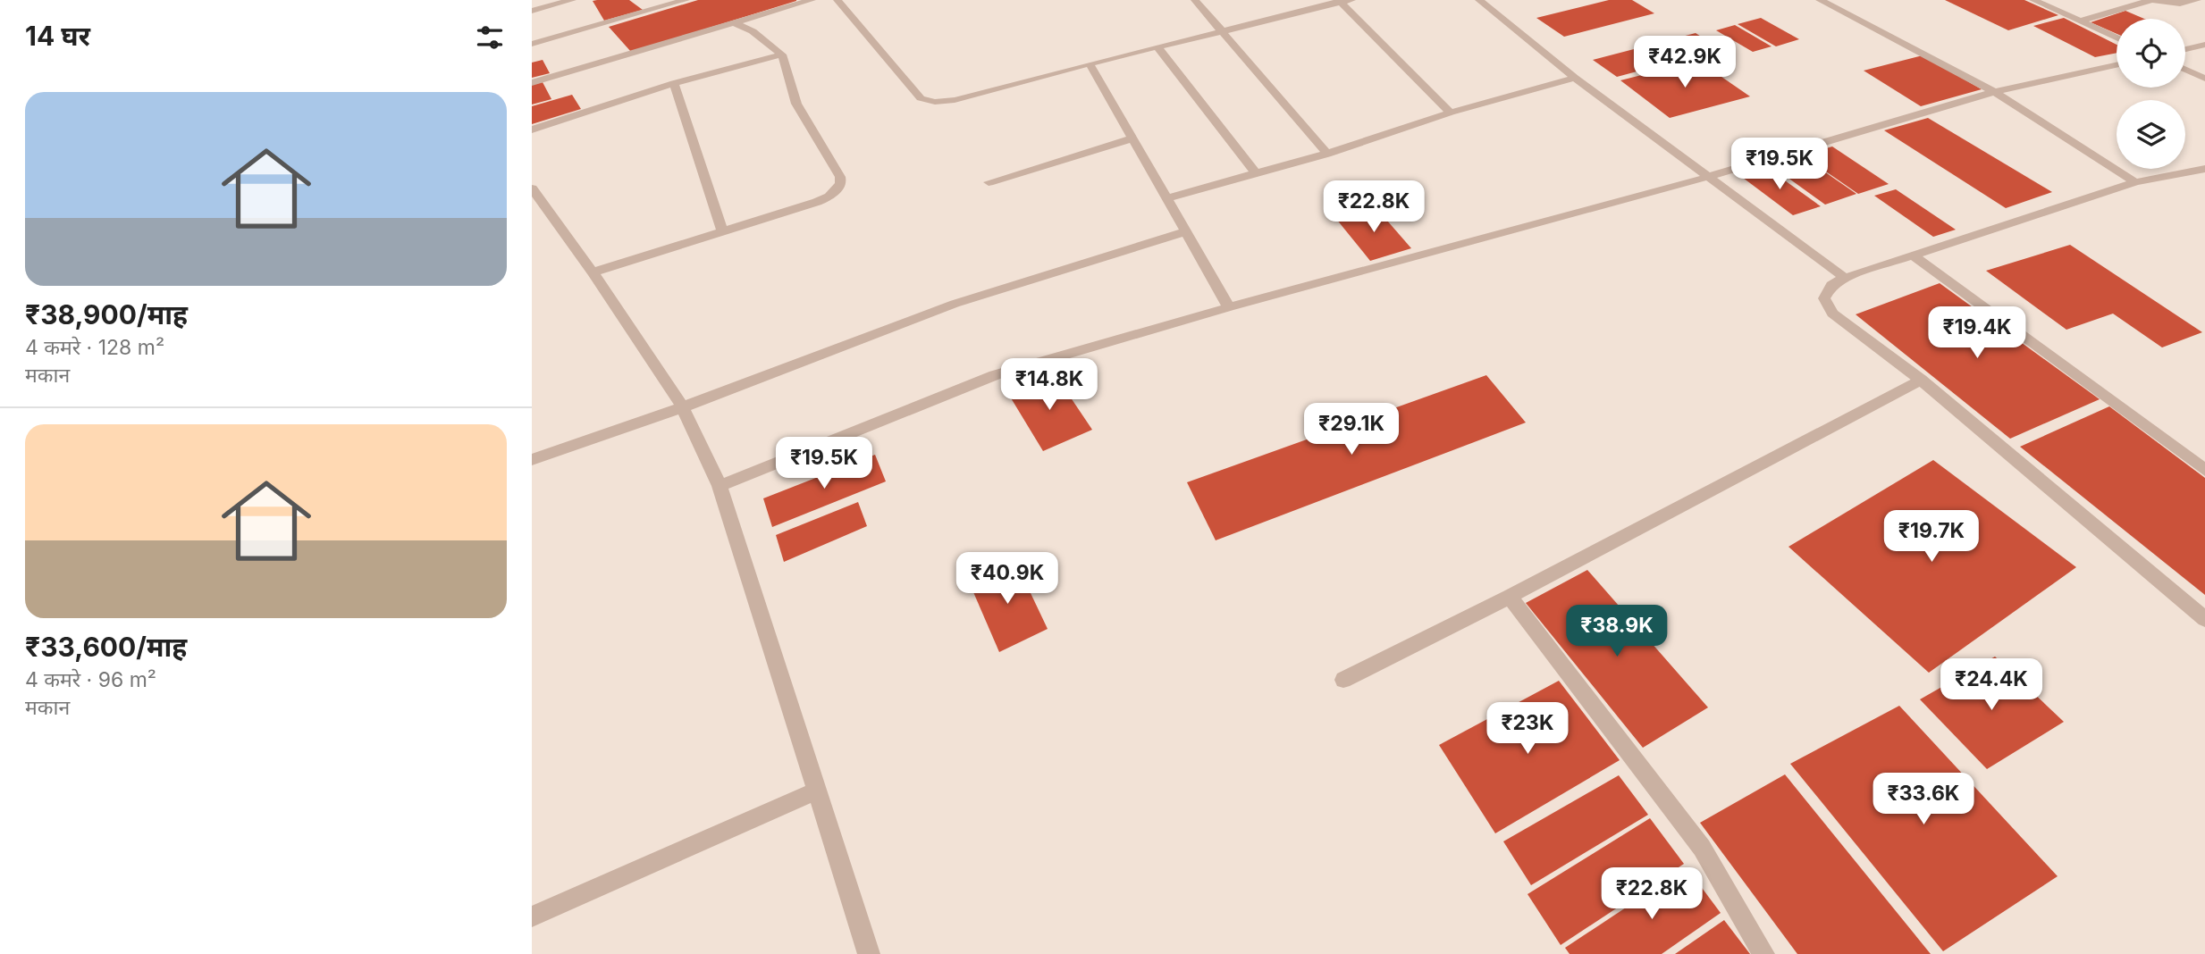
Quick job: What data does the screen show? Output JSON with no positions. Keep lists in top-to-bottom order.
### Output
{
  "page": {
    "heading": "14 घर",
    "price": [
      "₹42.9K",
      "₹19.5K",
      "₹22.8K",
      "₹19.4K",
      "₹14.8K",
      "₹29.1K",
      "₹19.5K",
      "₹19.7K",
      "₹40.9K",
      "₹38.9K",
      "₹24.4K",
      "₹23K",
      "₹33.6K",
      "₹22.8K"
    ],
    "list": [
      {
        "name": "₹38,900/माह",
        "note": "4 कमरे · 128 m² · मकान"
      },
      {
        "name": "₹33,600/माह",
        "note": "4 कमरे · 96 m² · मकान"
      }
    ]
  }
}
